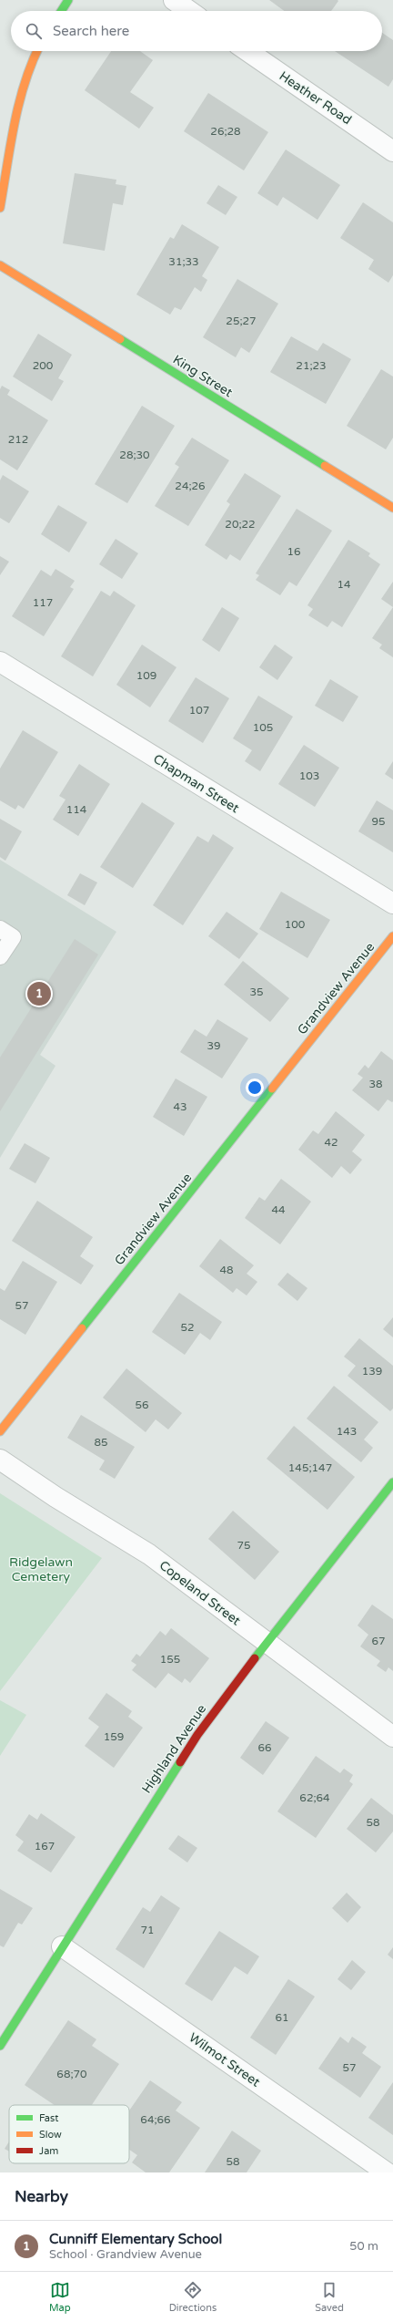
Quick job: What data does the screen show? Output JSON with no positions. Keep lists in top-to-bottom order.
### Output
{
  "streets": {
    "street": [
      "Heather Road",
      "King Street",
      "Chapman Street",
      "Grandview Avenue",
      "Copeland Street",
      "Highland Avenue",
      "Wilmot Street"
    ]
  },
  "crossings": [
    ["Copeland Street", "Highland Avenue"],
    ["Highland Avenue", "Wilmot Street"]
  ],
  "parks": ["Ridgelawn Cemetery"],
  "house_numbers": [
    "26;28",
    "31;33",
    "25;27",
    "200",
    "21;23",
    "212",
    "28;30",
    "24;26",
    "20;22",
    "16",
    "14",
    "117",
    "109",
    "107",
    "105",
    "103",
    "114",
    "95",
    "100",
    "35",
    "39",
    "38",
    "43",
    "42",
    "44",
    "48",
    "57",
    "52",
    "139",
    "56",
    "143",
    "85",
    "145;147",
    "75",
    "67",
    "155",
    "159",
    "66",
    "62;64",
    "58",
    "167",
    "71",
    "61",
    "57",
    "68;70",
    "64;66",
    "58"
  ],
  "legend": ["Fast", "Slow", "Jam"],
  "page": {
    "search": "Search here",
    "pins": "1",
    "heading": "Nearby",
    "list": [
      {
        "mark": "1",
        "name": "Cunniff Elementary School",
        "note": "School · Grandview Avenue",
        "value": "50 m"
      }
    ],
    "nav": ["Map", "Directions", "Saved"]
  }
}
